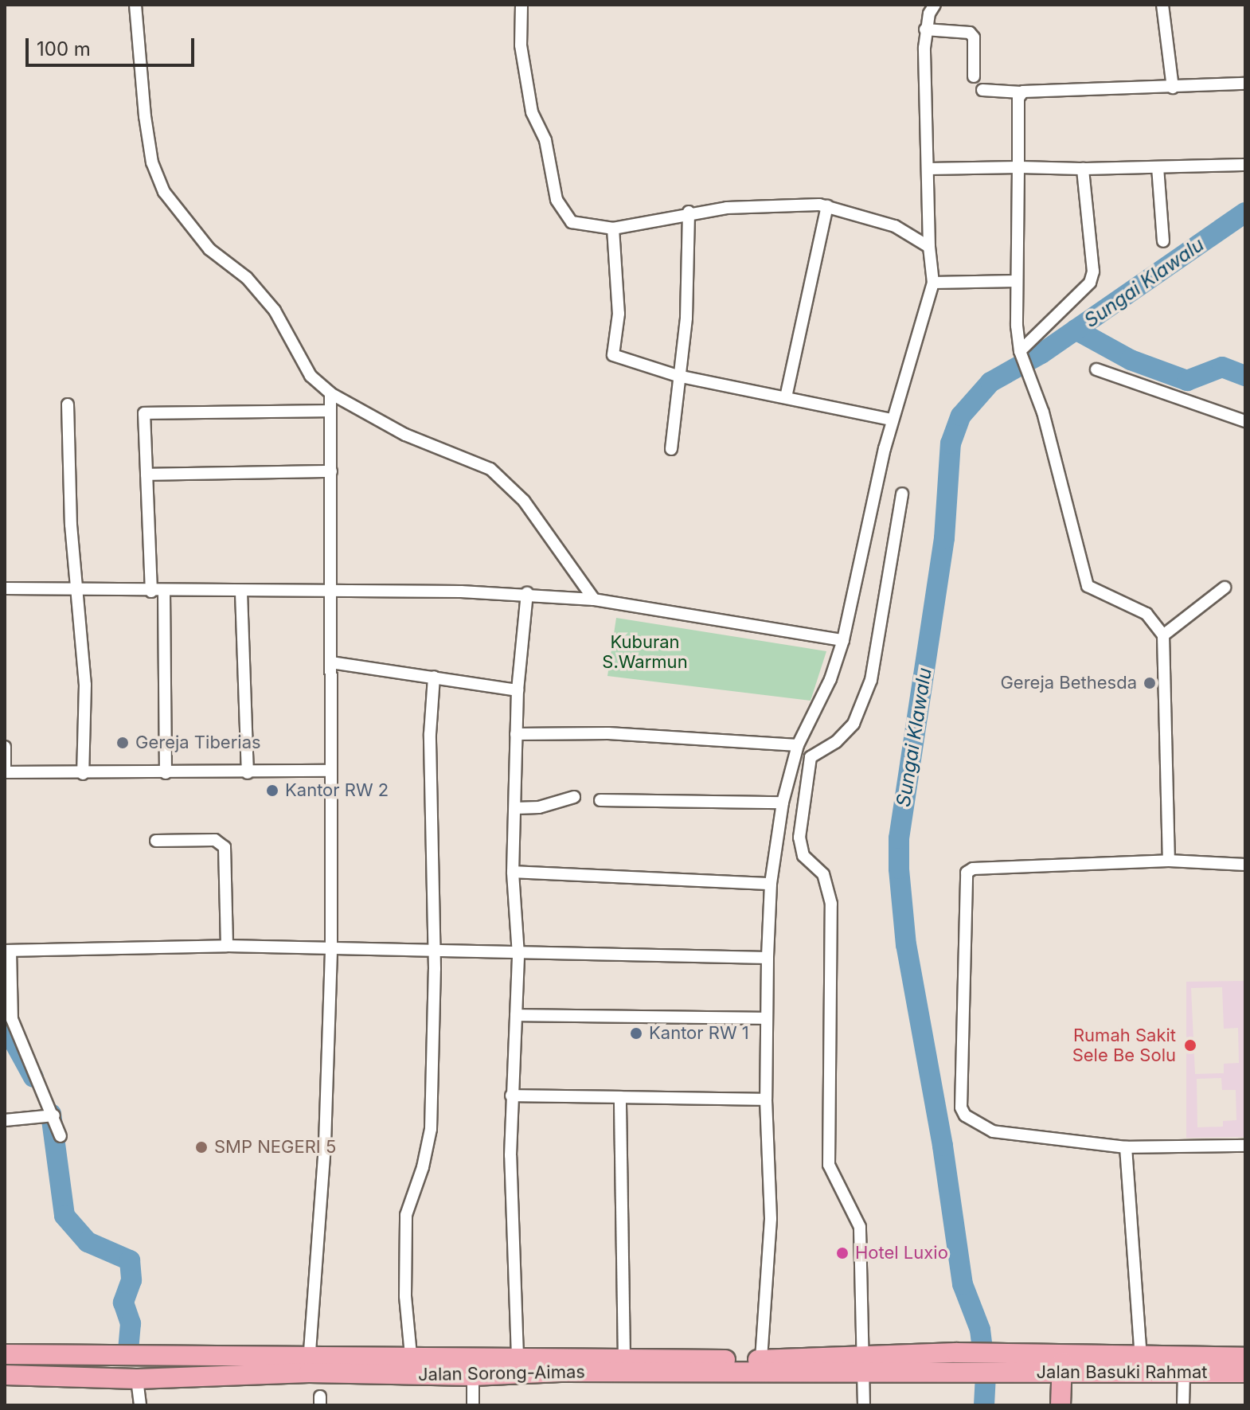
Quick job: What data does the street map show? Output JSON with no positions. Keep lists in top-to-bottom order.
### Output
{
  "streets": {
    "highway": ["Jalan Basuki Rahmat", "Jalan Sorong-Aimas"]
  },
  "crossings": [
    ["Jalan Basuki Rahmat", "Jalan Sorong-Aimas"]
  ],
  "water": ["Sungai Klawalu"],
  "parks": ["Kuburan S.Warmun"],
  "places": [
    "Gereja Bethesda",
    "Gereja Tiberias",
    "Kantor RW 2",
    "Kantor RW 1",
    "Rumah Sakit Sele Be Solu",
    "SMP NEGERI 5",
    "Hotel Luxio"
  ],
  "scale_bar": "100 m"
}
